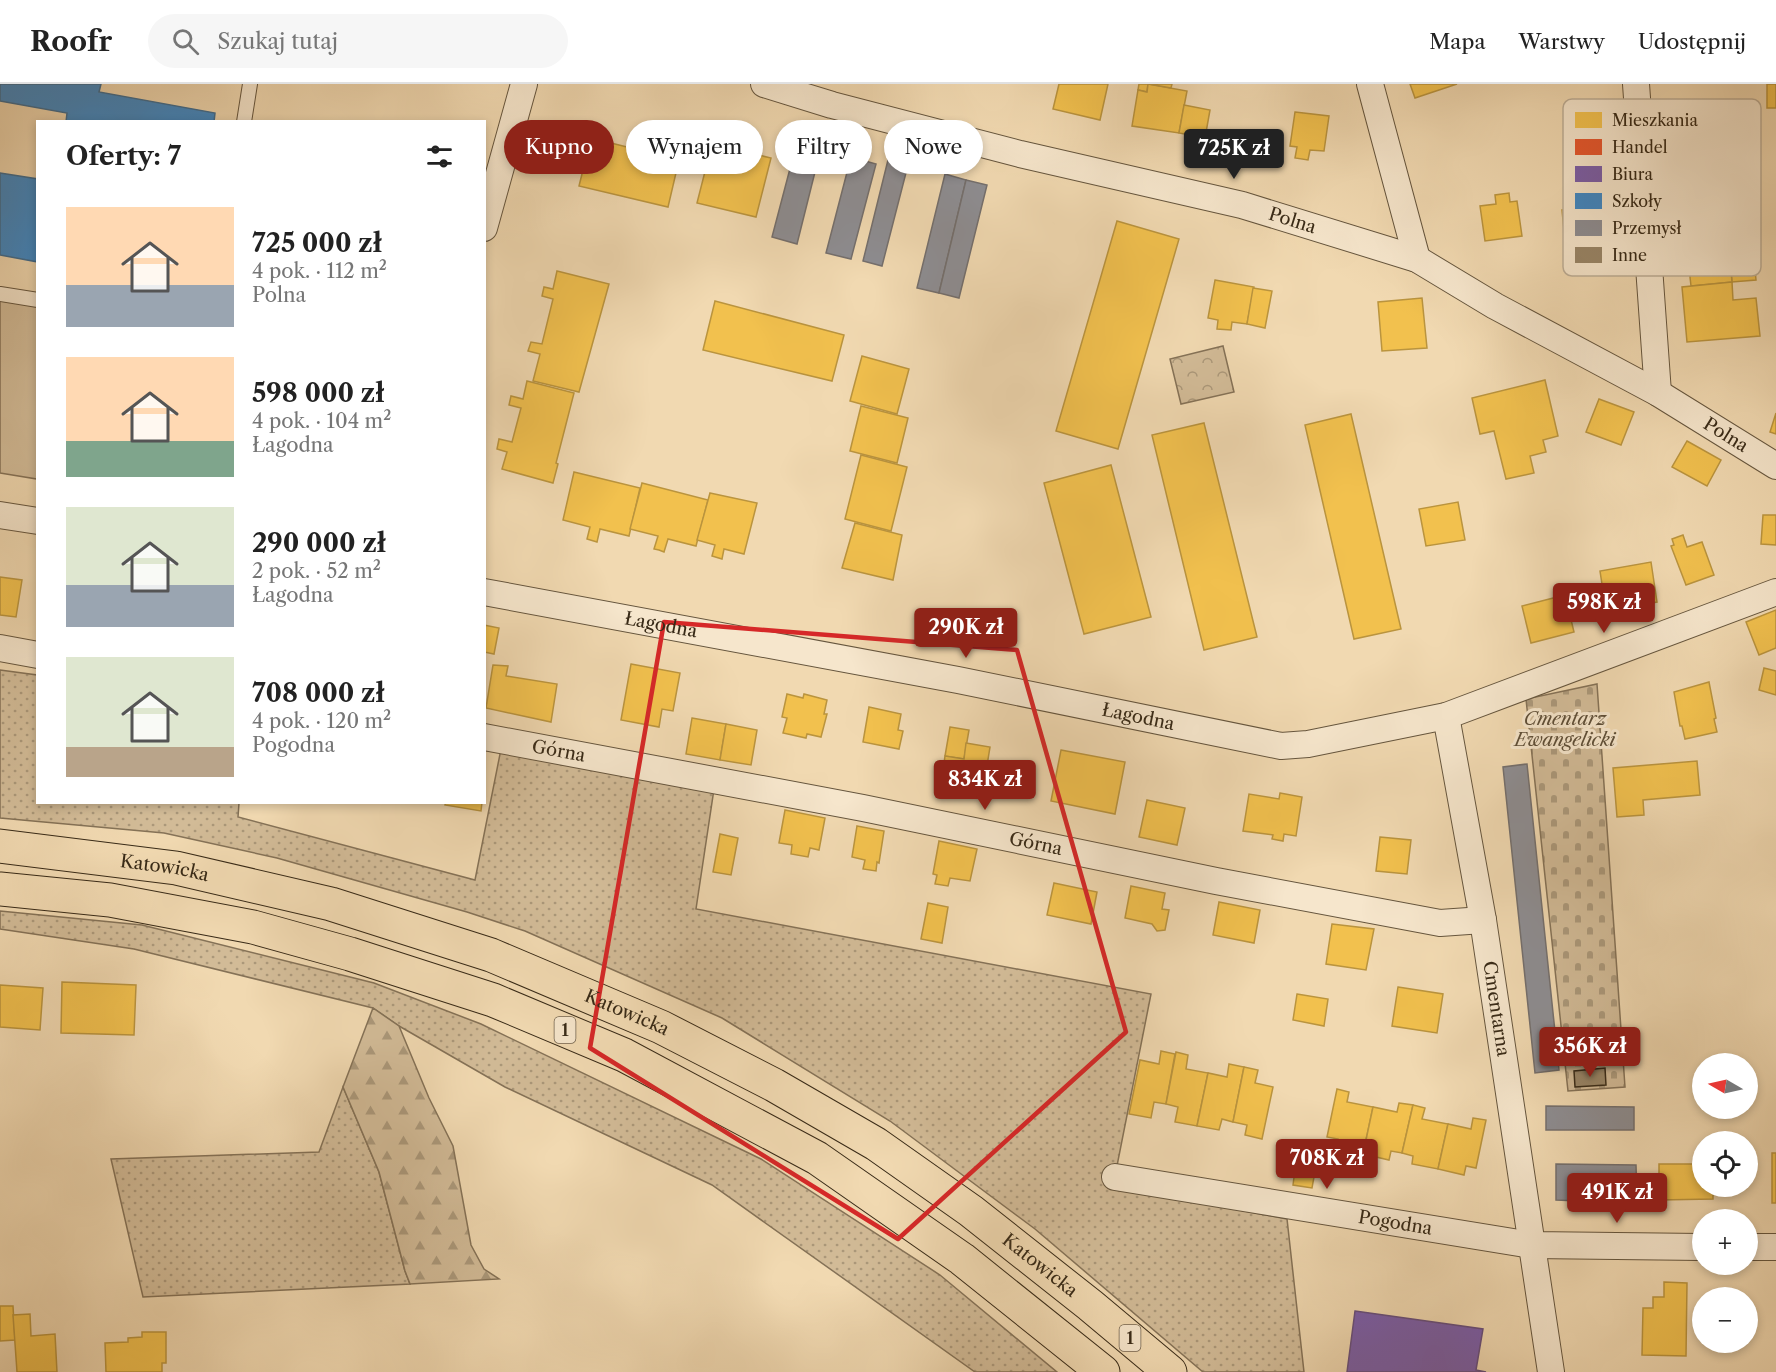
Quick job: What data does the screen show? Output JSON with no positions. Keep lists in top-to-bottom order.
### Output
{
  "streets": {
    "main road": ["Katowicka", "1"],
    "street": [
      "Polna",
      "Łagodna",
      "Górna",
      "Cmentarna",
      "Pogodna"
    ]
  },
  "crossings": [
    ["Łagodna", "Cmentarna"],
    ["Górna", "Cmentarna"],
    ["Cmentarna", "Pogodna"]
  ],
  "parks": ["Cmentarz Ewangelicki"],
  "legend": [
    "Mieszkania",
    "Handel",
    "Biura",
    "Szkoły",
    "Przemysł",
    "Inne"
  ],
  "north": "left",
  "page": {
    "header": "Roofr",
    "search": "Szukaj tutaj",
    "nav": ["Mapa", "Warstwy", "Udostępnij"],
    "chip": [
      "Kupno",
      "Wynajem",
      "Filtry",
      "Nowe"
    ],
    "heading": "Oferty: 7",
    "price": [
      "725K zł",
      "598K zł",
      "290K zł",
      "834K zł",
      "356K zł",
      "708K zł",
      "491K zł"
    ],
    "list": [
      {
        "name": "725 000 zł",
        "note": "4 pok. · 112 m² · Polna"
      },
      {
        "name": "598 000 zł",
        "note": "4 pok. · 104 m² · Łagodna"
      },
      {
        "name": "290 000 zł",
        "note": "2 pok. · 52 m² · Łagodna"
      },
      {
        "name": "708 000 zł",
        "note": "4 pok. · 120 m² · Pogodna"
      }
    ],
    "map_buttons": ["+", "−"]
  }
}
